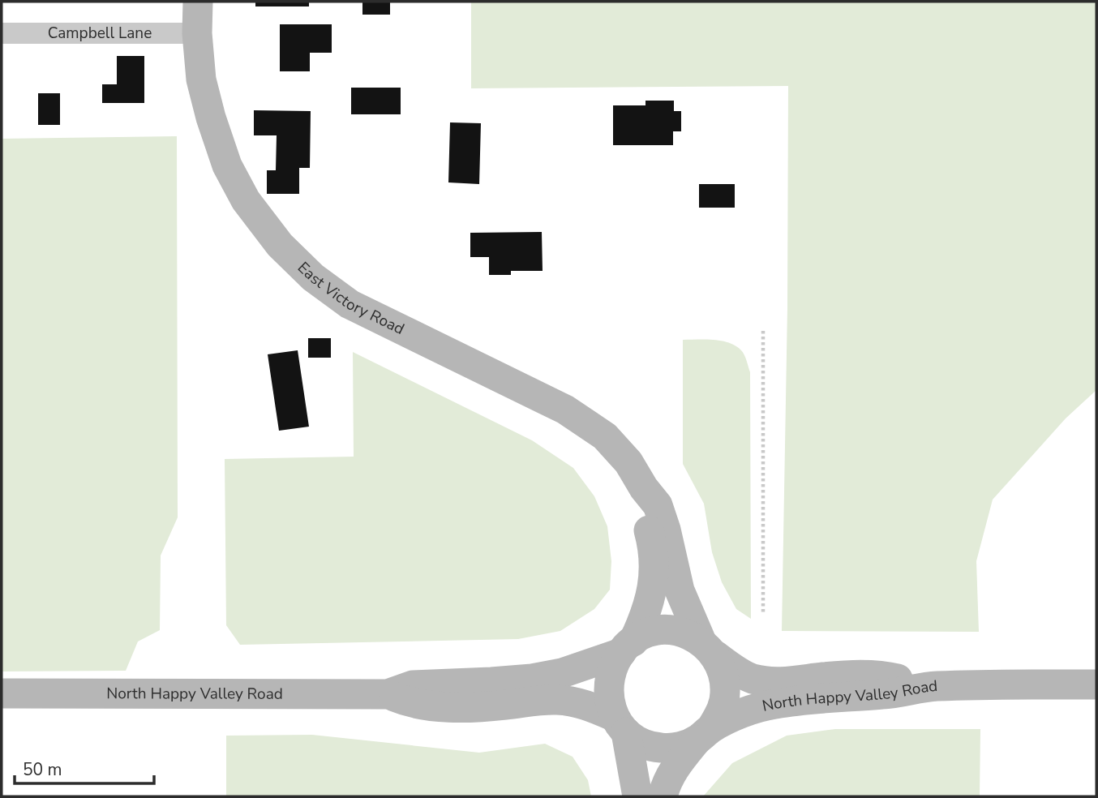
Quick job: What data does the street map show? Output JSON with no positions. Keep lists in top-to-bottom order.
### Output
{
  "streets": {
    "main road": ["East Victory Road", "North Happy Valley Road"],
    "street": ["Campbell Lane"]
  },
  "crossings": [
    ["Campbell Lane", "East Victory Road"],
    ["East Victory Road", "North Happy Valley Road"]
  ],
  "scale_bar": "50 m"
}
